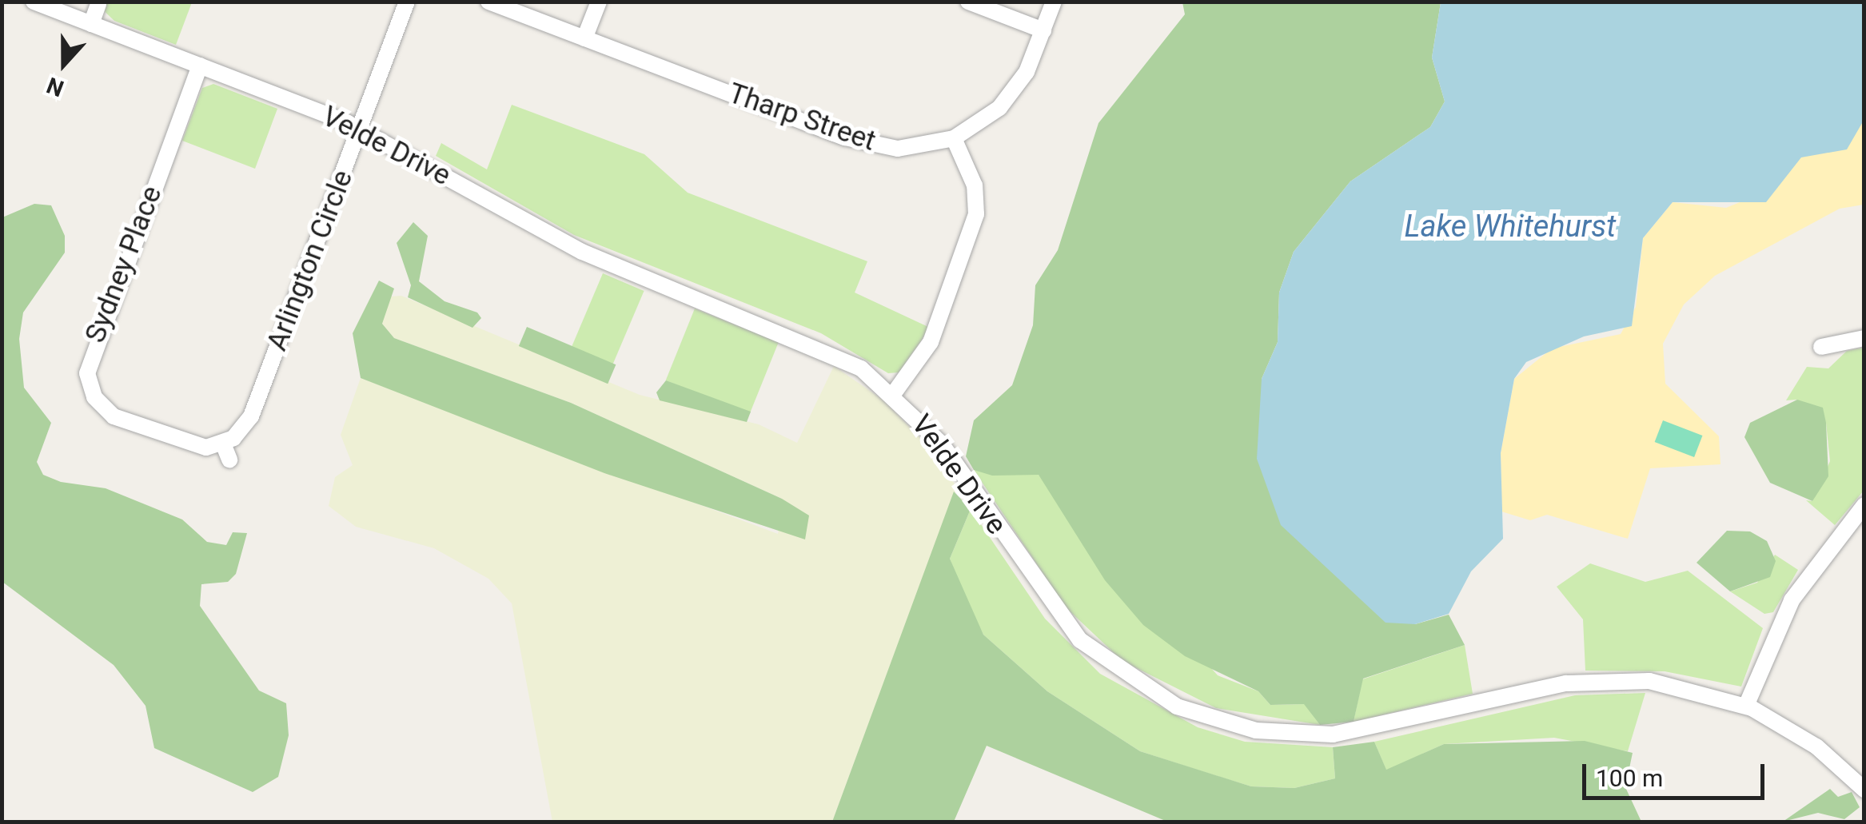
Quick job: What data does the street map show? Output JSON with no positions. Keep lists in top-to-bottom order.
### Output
{
  "streets": {
    "street": [
      "Tharp Street",
      "Velde Drive",
      "Arlington Circle",
      "Sydney Place"
    ]
  },
  "crossings": [
    ["Velde Drive", "Arlington Circle"],
    ["Velde Drive", "Sydney Place"],
    ["Arlington Circle", "Sydney Place"]
  ],
  "water": ["Lake Whitehurst"],
  "scale_bar": "100 m",
  "north": "bottom"
}
